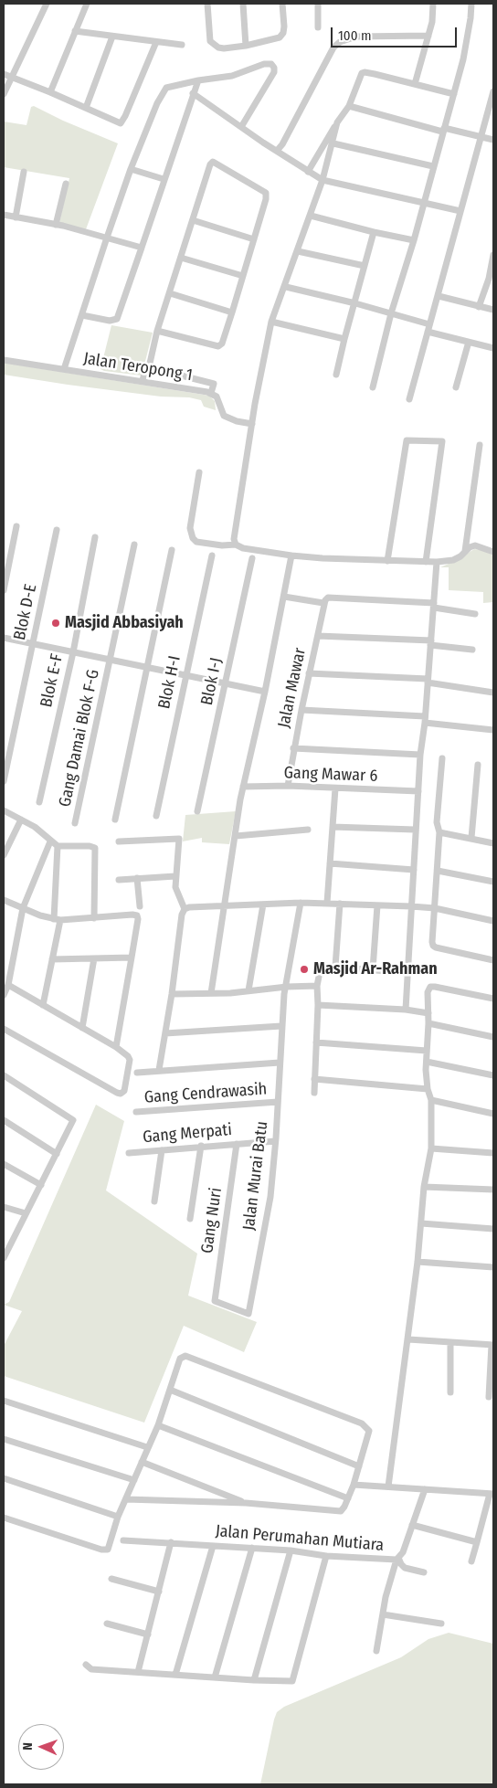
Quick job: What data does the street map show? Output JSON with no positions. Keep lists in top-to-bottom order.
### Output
{
  "streets": {
    "street": [
      "Jalan Teropong 1",
      "Blok D-E",
      "Blok E-F",
      "Blok I-J",
      "Blok H-I",
      "Jalan Mawar",
      "Gang Damai Blok F-G",
      "Gang Mawar 6",
      "Gang Cendrawasih",
      "Gang Merpati",
      "Jalan Murai Batu",
      "Gang Nuri",
      "Jalan Perumahan Mutiara"
    ]
  },
  "crossings": [
    ["Jalan Mawar", "Gang Mawar 6"],
    ["Gang Cendrawasih", "Jalan Murai Batu"],
    ["Gang Merpati", "Jalan Murai Batu"],
    ["Gang Merpati", "Gang Nuri"],
    ["Jalan Murai Batu", "Gang Nuri"]
  ],
  "places": ["Masjid Abbasiyah", "Masjid Ar-Rahman"],
  "scale_bar": "100 m",
  "north": "left"
}
